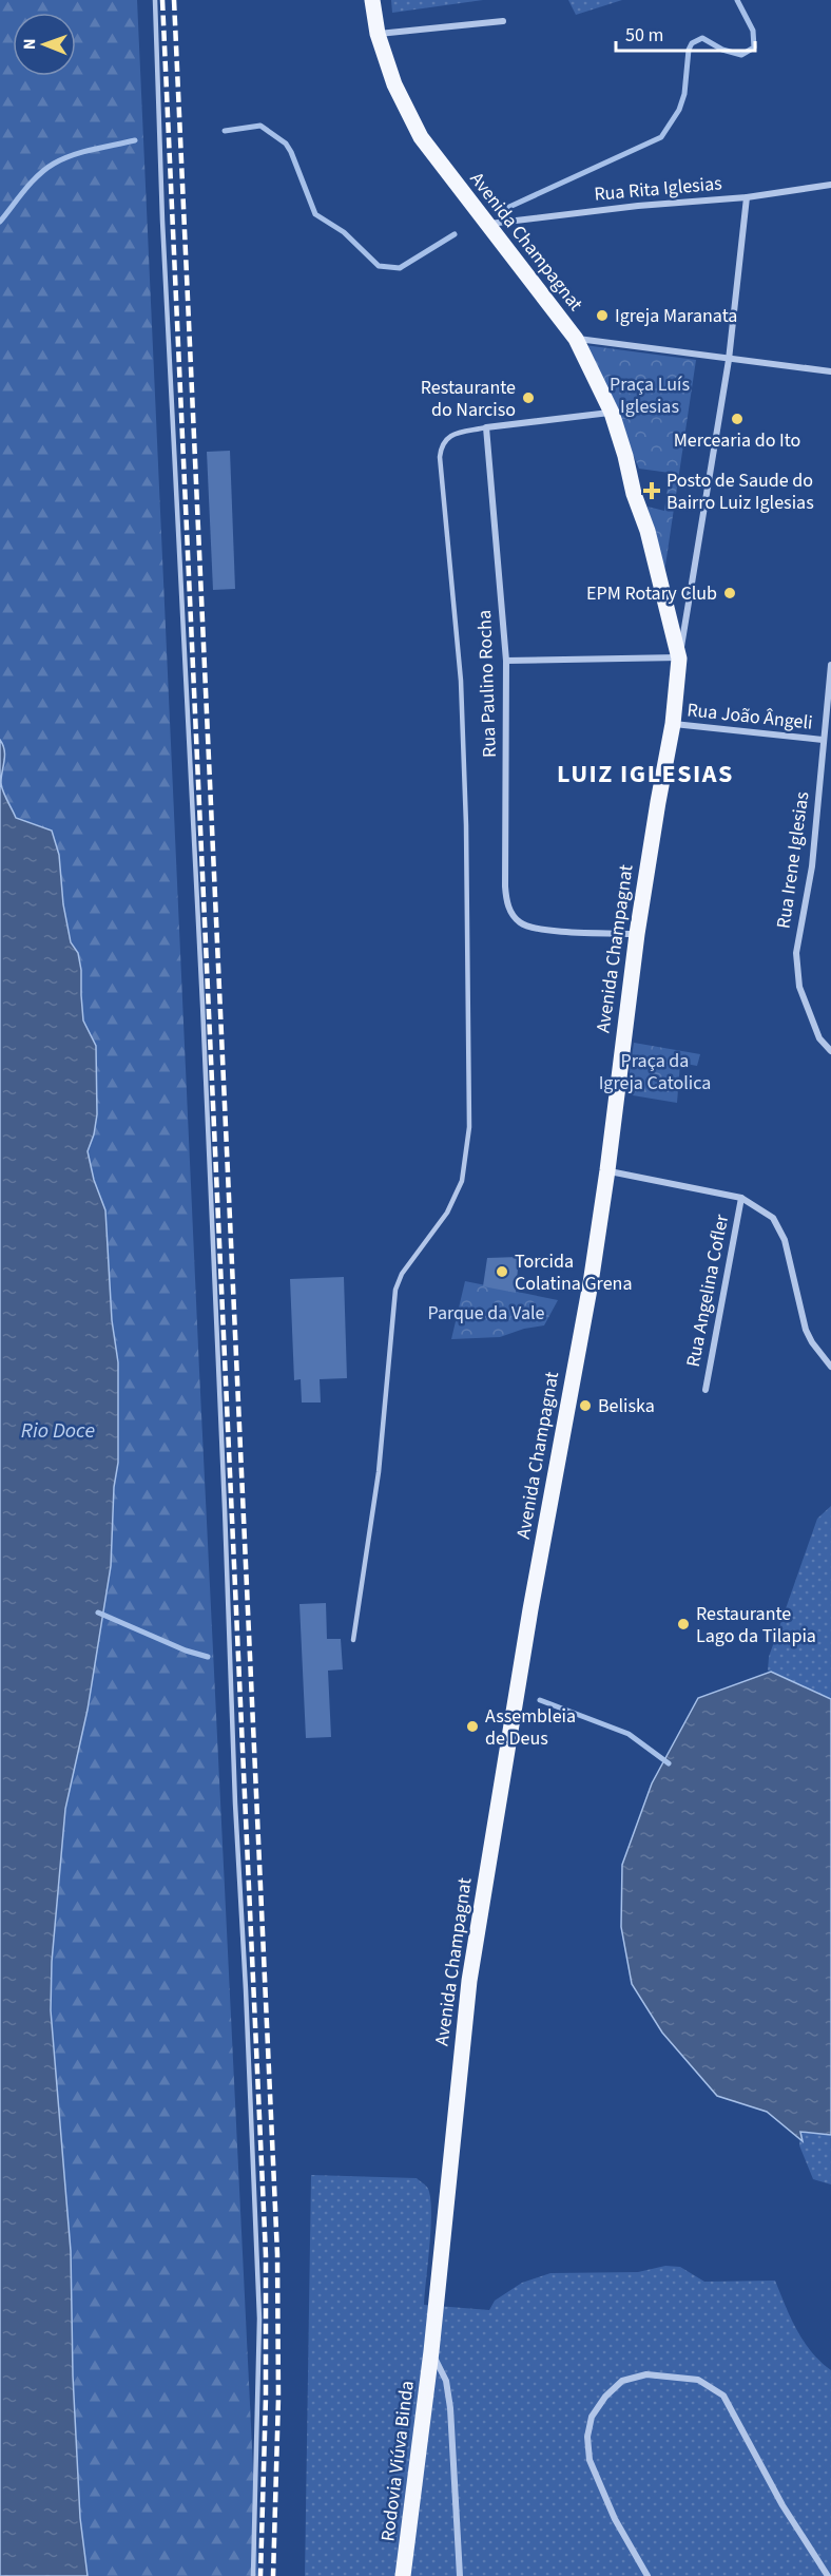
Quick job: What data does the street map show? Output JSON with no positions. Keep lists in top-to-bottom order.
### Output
{
  "streets": {
    "main road": ["Avenida Champagnat", "Rodovia Viúva Binda"],
    "street": [
      "Rua Rita Iglesias",
      "Rua Paulino Rocha",
      "Rua João Ângeli",
      "Rua Irene Iglesias",
      "Rua Angelina Cofler"
    ]
  },
  "crossings": [
    ["Rua Rita Iglesias", "Avenida Champagnat"],
    ["Avenida Champagnat", "Rua Paulino Rocha"],
    ["Avenida Champagnat", "Rua João Ângeli"],
    ["Avenida Champagnat", "Rodovia Viúva Binda"],
    ["Rua João Ângeli", "Rua Irene Iglesias"]
  ],
  "districts": ["LUIZ IGLESIAS"],
  "water": ["Rio Doce"],
  "parks": ["Praça Luís Iglesias", "Praça da Igreja Catolica", "Parque da Vale"],
  "places": {
    "other": [
      "Igreja Maranata",
      "Restaurante do Narciso",
      "Mercearia do Ito",
      "EPM Rotary Club",
      "Torcida Colatina Grena",
      "Beliska",
      "Restaurante Lago da Tilapia",
      "Assembleia de Deus"
    ],
    "health": ["Posto de Saude do Bairro Luiz Iglesias"]
  },
  "scale_bar": "50 m",
  "north": "left"
}
